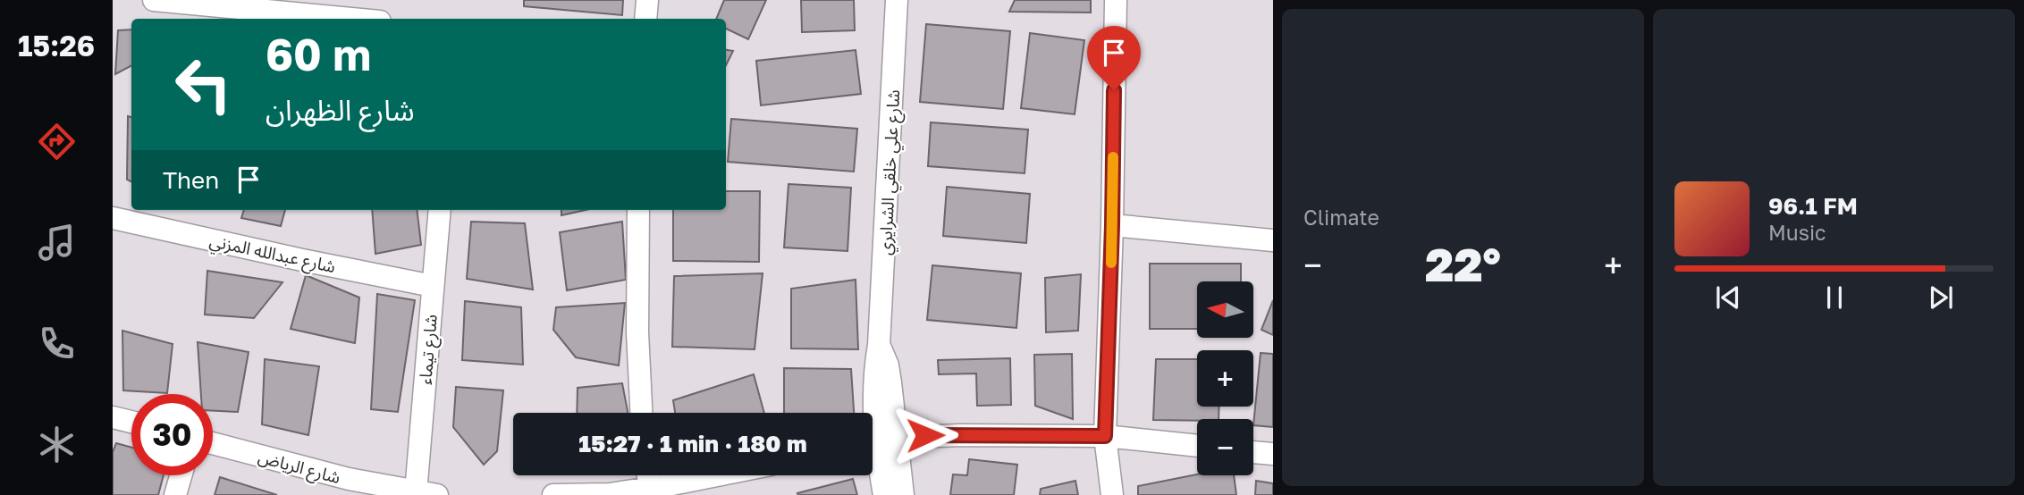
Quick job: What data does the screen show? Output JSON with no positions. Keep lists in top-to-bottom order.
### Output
{
  "streets": {
    "street": [
      "شارع علي خلقي الشرايري",
      "شارع عبدالله المزني",
      "شارع تيماء",
      "شارع الرياض"
    ]
  },
  "crossings": [
    ["شارع عبدالله المزني", "شارع تيماء"],
    ["شارع تيماء", "شارع الرياض"]
  ],
  "north": "left",
  "page": {
    "tabs": "15:26",
    "tile": "Climate",
    "turn": ["60 m", "شارع الظهران"],
    "then": "Then",
    "song": ["96.1 FM", "Music"],
    "heat": ["−", "22°", "+"],
    "map_buttons": ["+", "−"],
    "limit": "30",
    "trip": "15:27 · 1 min · 180 m"
  }
}
